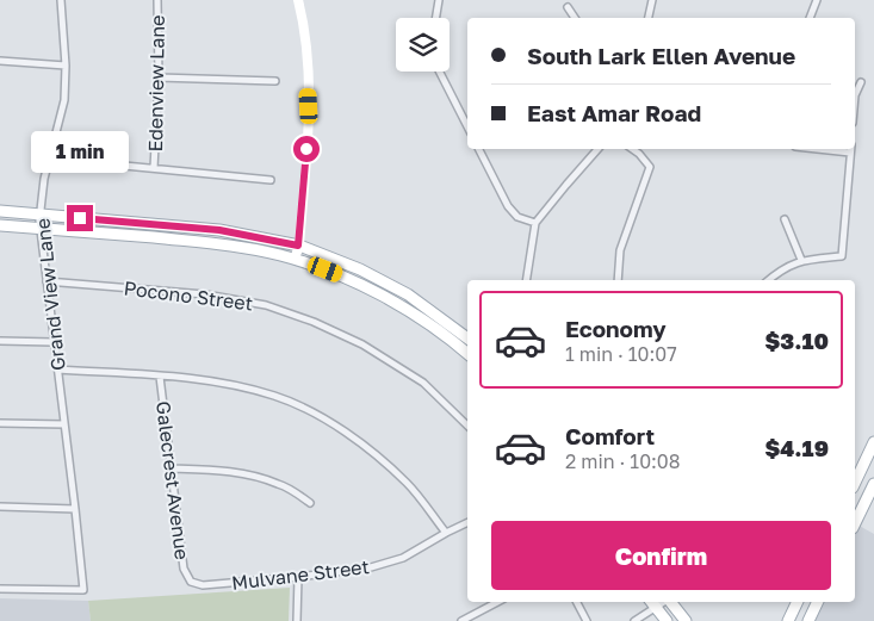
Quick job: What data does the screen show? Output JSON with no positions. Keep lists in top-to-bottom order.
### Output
{
  "streets": {
    "street": [
      "Edenview Lane",
      "Grand View Lane",
      "Pocono Street",
      "Galecrest Avenue",
      "Mulvane Street"
    ]
  },
  "crossings": [
    ["Grand View Lane", "Pocono Street"],
    ["Galecrest Avenue", "Mulvane Street"]
  ],
  "page": {
    "banner": ["South Lark Ellen Avenue", "East Amar Road"],
    "bubble": "1 min",
    "list": [
      {
        "name": "Economy",
        "note": "1 min · 10:07",
        "value": "$3.10"
      },
      {
        "name": "Comfort",
        "note": "2 min · 10:08",
        "value": "$4.19"
      }
    ],
    "buttons": "Confirm"
  }
}
